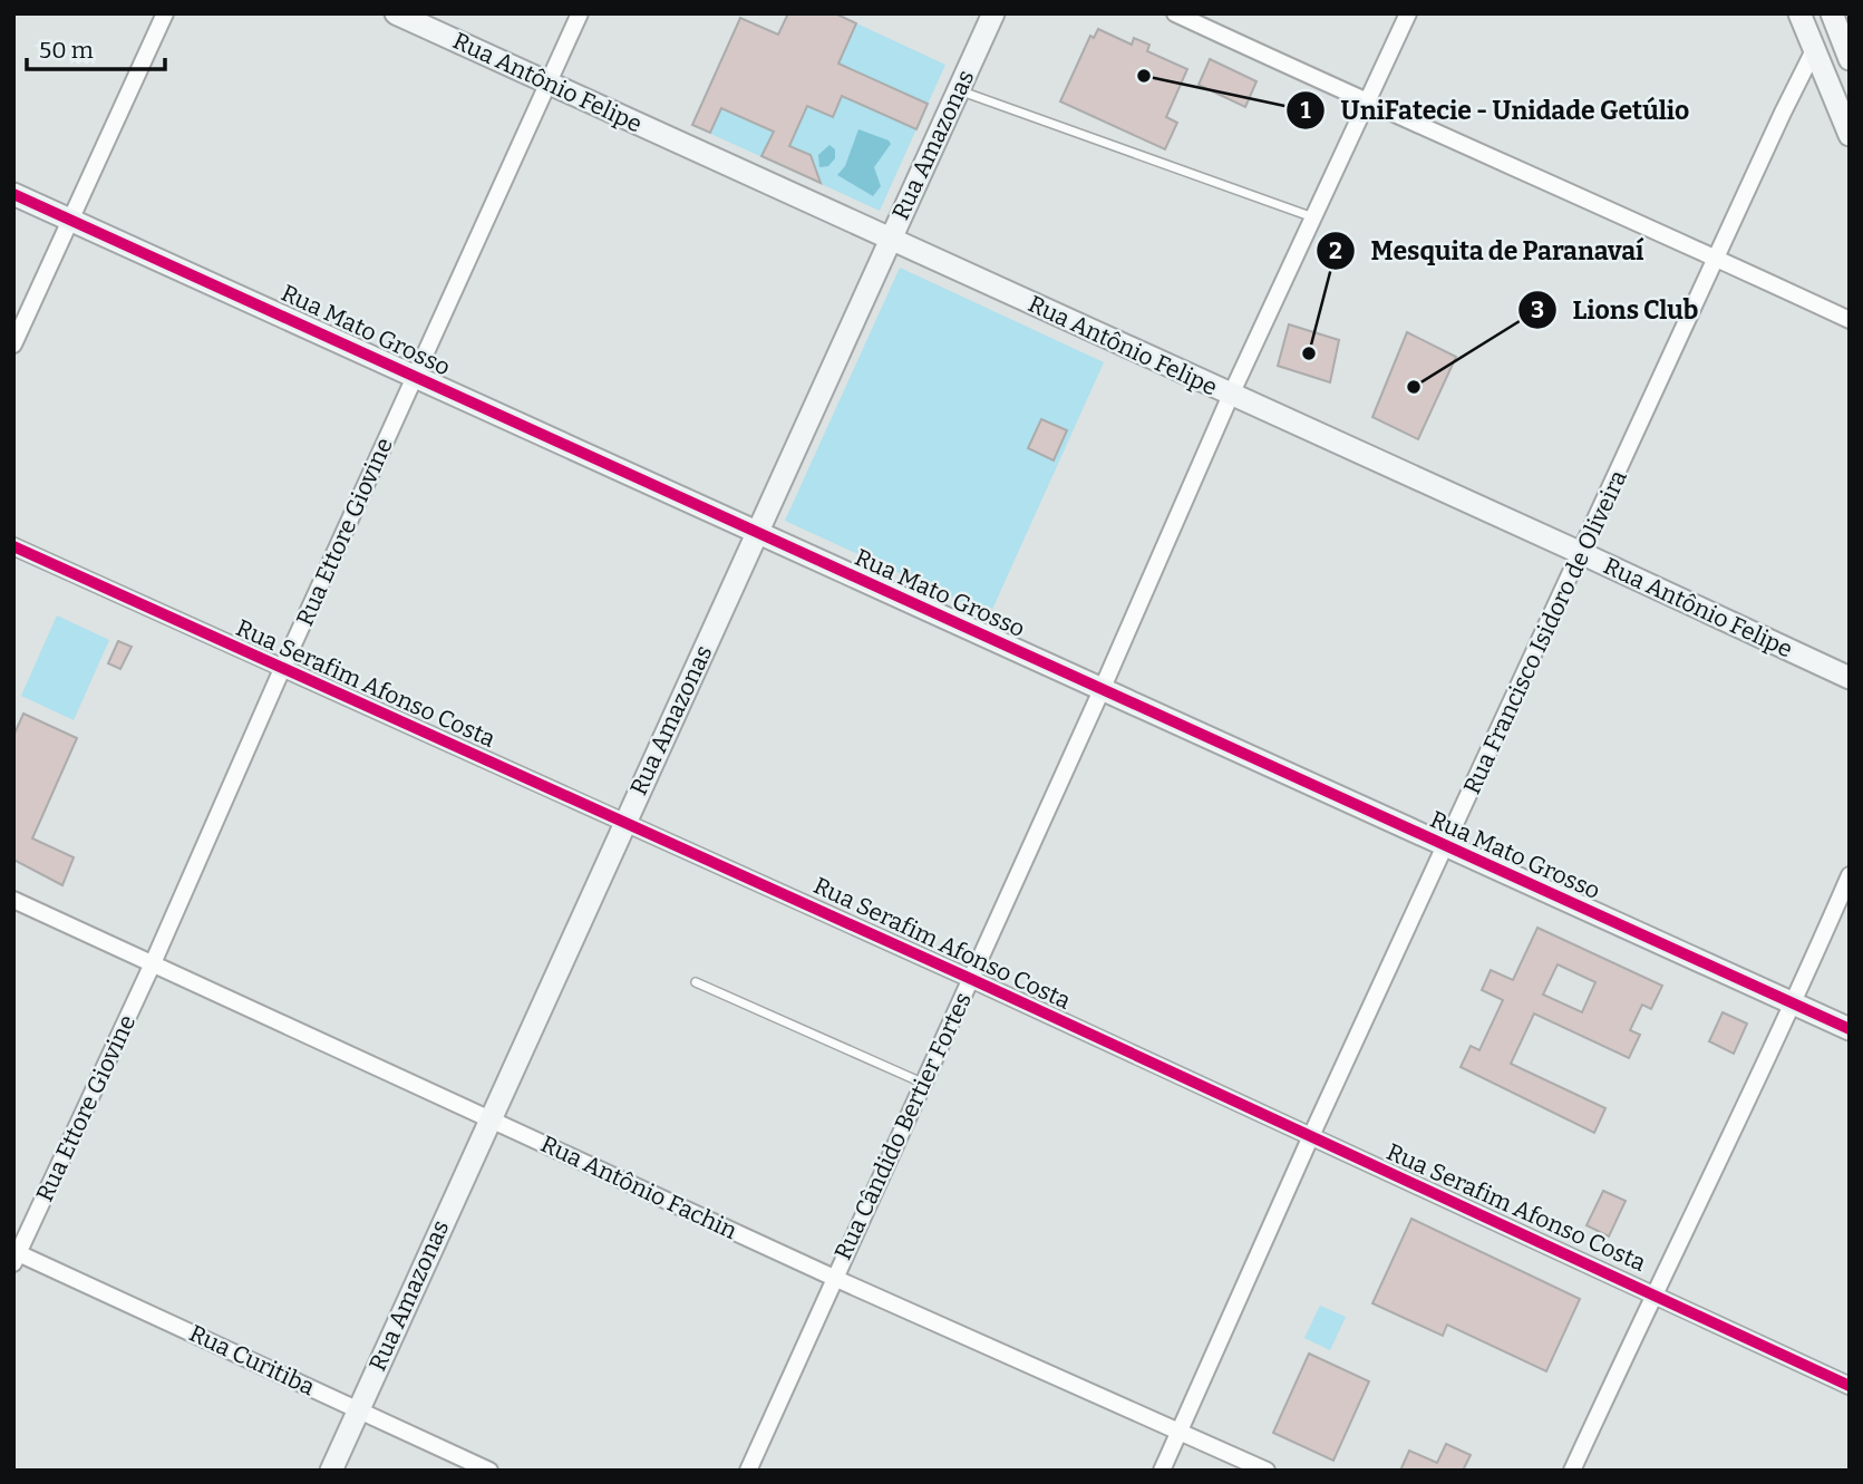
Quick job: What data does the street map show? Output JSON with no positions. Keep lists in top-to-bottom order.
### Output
{
  "streets": {
    "street": [
      "Rua Antônio Felipe",
      "Rua Amazonas",
      "Rua Mato Grosso",
      "Rua Ettore Giovine",
      "Rua Francisco Isidoro de Oliveira",
      "Rua Serafim Afonso Costa",
      "Rua Cândido Bertier Fortes",
      "Rua Antônio Fachin",
      "Rua Curitiba"
    ]
  },
  "crossings": [
    ["Rua Antônio Felipe", "Rua Amazonas"],
    ["Rua Antônio Felipe", "Rua Ettore Giovine"],
    ["Rua Antônio Felipe", "Rua Francisco Isidoro de Oliveira"],
    ["Rua Antônio Felipe", "Rua Cândido Bertier Fortes"],
    ["Rua Amazonas", "Rua Mato Grosso"],
    ["Rua Amazonas", "Rua Serafim Afonso Costa"],
    ["Rua Amazonas", "Rua Antônio Fachin"],
    ["Rua Amazonas", "Rua Curitiba"],
    ["Rua Mato Grosso", "Rua Ettore Giovine"],
    ["Rua Mato Grosso", "Rua Francisco Isidoro de Oliveira"],
    ["Rua Mato Grosso", "Rua Cândido Bertier Fortes"],
    ["Rua Ettore Giovine", "Rua Serafim Afonso Costa"],
    ["Rua Ettore Giovine", "Rua Antônio Fachin"],
    ["Rua Ettore Giovine", "Rua Curitiba"],
    ["Rua Francisco Isidoro de Oliveira", "Rua Serafim Afonso Costa"],
    ["Rua Francisco Isidoro de Oliveira", "Rua Antônio Fachin"],
    ["Rua Serafim Afonso Costa", "Rua Cândido Bertier Fortes"],
    ["Rua Cândido Bertier Fortes", "Rua Antônio Fachin"]
  ],
  "places": ["UniFatecie - Unidade Getúlio", "Mesquita de Paranavaí", "Lions Club"],
  "scale_bar": "50 m"
}
